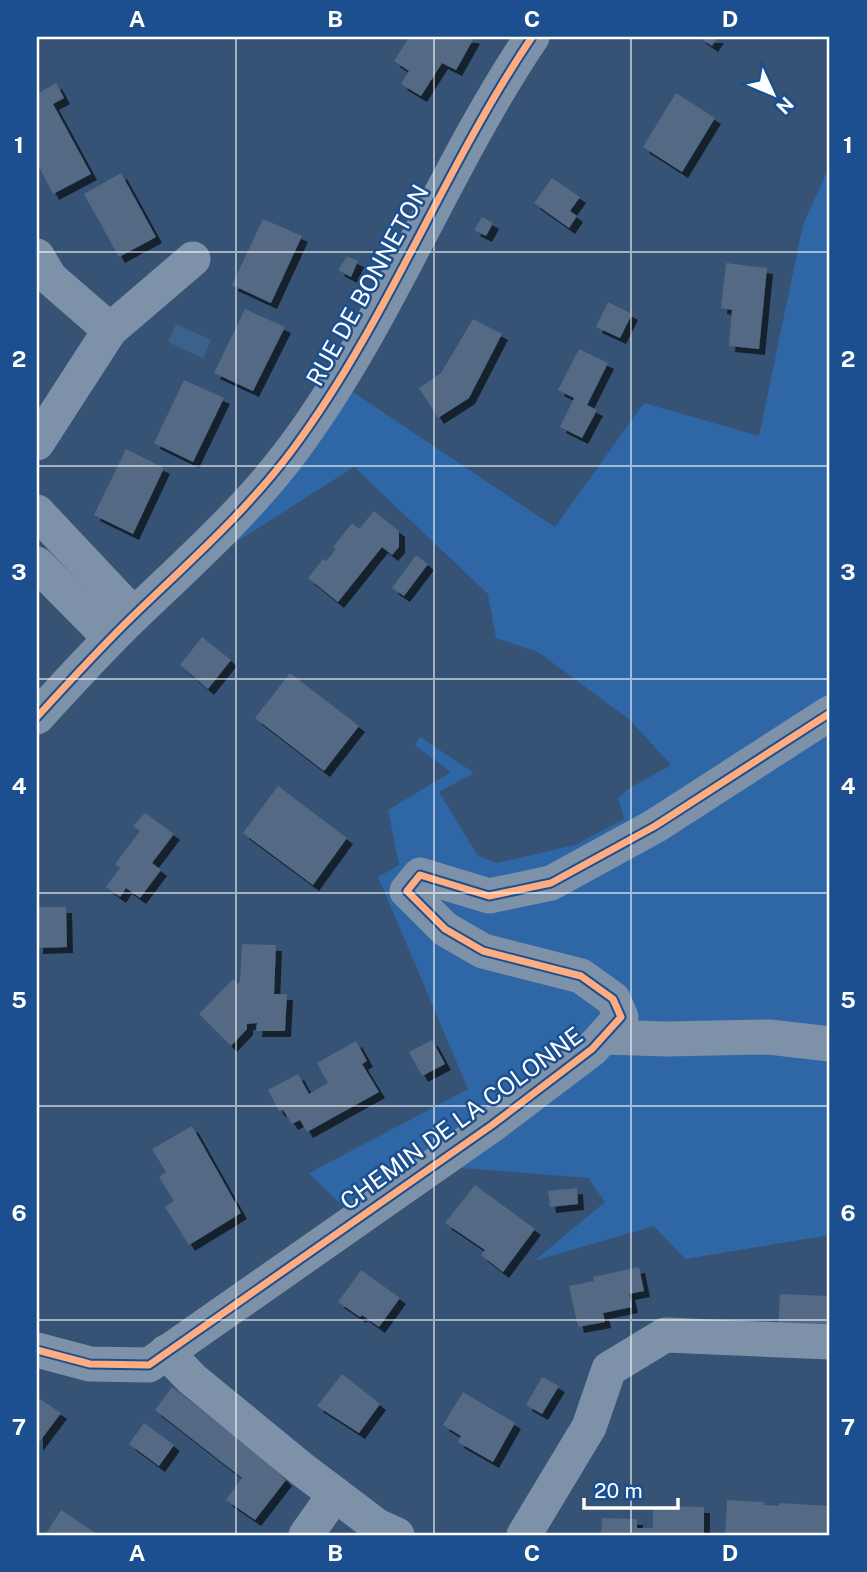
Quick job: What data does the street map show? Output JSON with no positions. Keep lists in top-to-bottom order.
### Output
{
  "streets": {
    "street": ["RUE DE BONNETON", "CHEMIN DE LA COLONNE"]
  },
  "scale_bar": "20 m",
  "north": "bottom right",
  "grid": {
    "columns": [
      "A",
      "B",
      "C",
      "D"
    ],
    "rows": [
      "1",
      "2",
      "3",
      "4",
      "5",
      "6",
      "7"
    ]
  }
}
